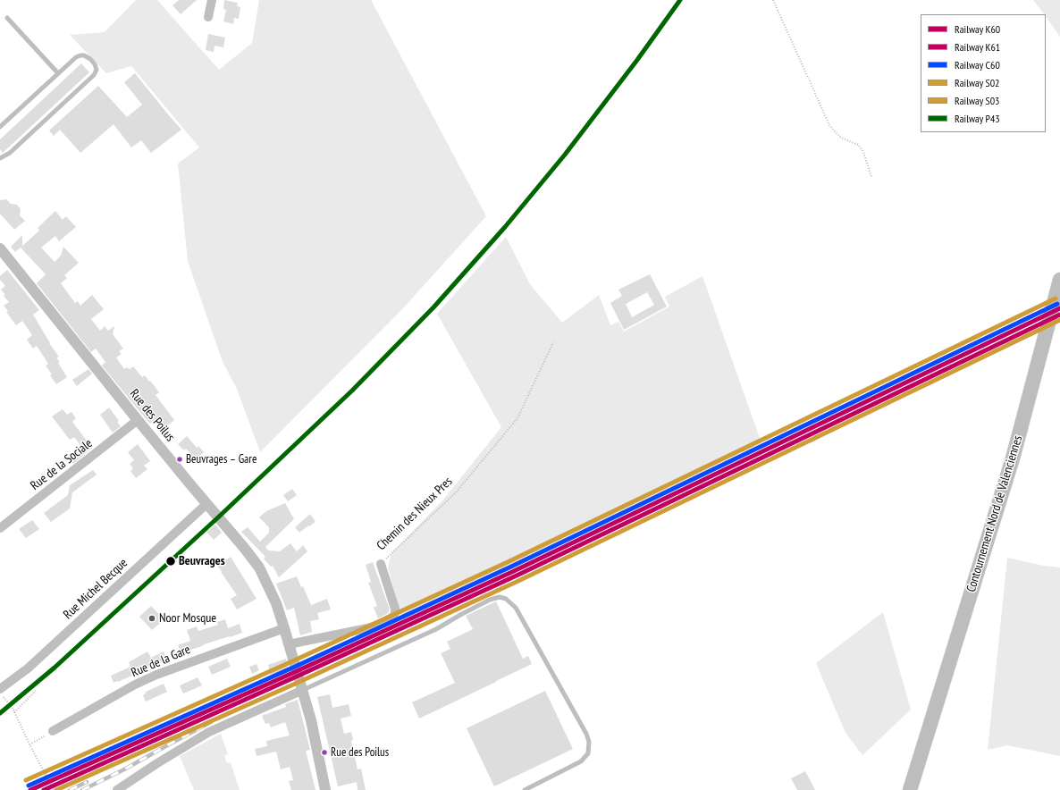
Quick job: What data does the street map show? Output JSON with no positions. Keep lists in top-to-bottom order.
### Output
{
  "streets": {
    "main road": ["Contournement Nord de Valenciennes"],
    "street": [
      "Rue des Poilus",
      "Rue de la Sociale",
      "Chemin des Nieux Pres",
      "Rue Michel Becque",
      "Rue de la Gare"
    ]
  },
  "crossings": [
    ["Rue des Poilus", "Rue de la Sociale"],
    ["Rue des Poilus", "Chemin des Nieux Pres"],
    ["Rue des Poilus", "Rue Michel Becque"],
    ["Rue des Poilus", "Rue de la Gare"]
  ],
  "places": [
    "Beuvrages – Gare",
    "Beuvrages",
    "Noor Mosque",
    "Rue des Poilus"
  ],
  "lines": [
    "rail line P43",
    "rail line S03",
    "rail line C60",
    "rail line K60",
    "rail line K61",
    "rail line S02"
  ],
  "legend": [
    "Railway K60",
    "Railway K61",
    "Railway C60",
    "Railway S02",
    "Railway S03",
    "Railway P43"
  ]
}
